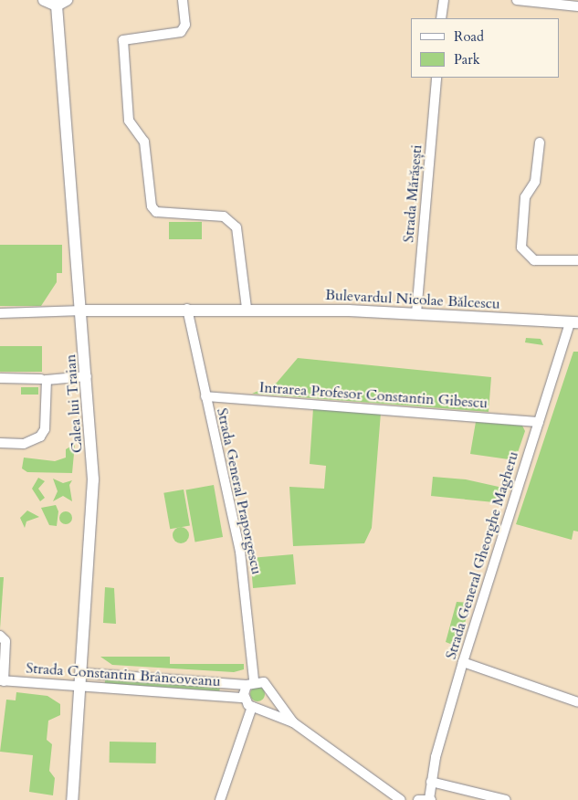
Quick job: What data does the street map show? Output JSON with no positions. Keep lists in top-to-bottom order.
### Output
{
  "streets": {
    "main road": ["Bulevardul Nicolae Bălcescu", "Calea lui Traian"],
    "street": [
      "Strada Mărășești",
      "Intrarea Profesor Constantin Gibescu",
      "Strada General Praporgescu",
      "Strada General Gheorghe Magheru",
      "Strada Constantin Brâncoveanu"
    ]
  },
  "crossings": [
    ["Strada Mărășești", "Bulevardul Nicolae Bălcescu"],
    ["Bulevardul Nicolae Bălcescu", "Calea lui Traian"],
    ["Bulevardul Nicolae Bălcescu", "Strada General Praporgescu"],
    ["Bulevardul Nicolae Bălcescu", "Strada General Gheorghe Magheru"],
    ["Intrarea Profesor Constantin Gibescu", "Strada General Praporgescu"],
    ["Intrarea Profesor Constantin Gibescu", "Strada General Gheorghe Magheru"],
    ["Calea lui Traian", "Strada Constantin Brâncoveanu"],
    ["Strada General Praporgescu", "Strada Constantin Brâncoveanu"]
  ],
  "legend": ["Road", "Park"]
}
